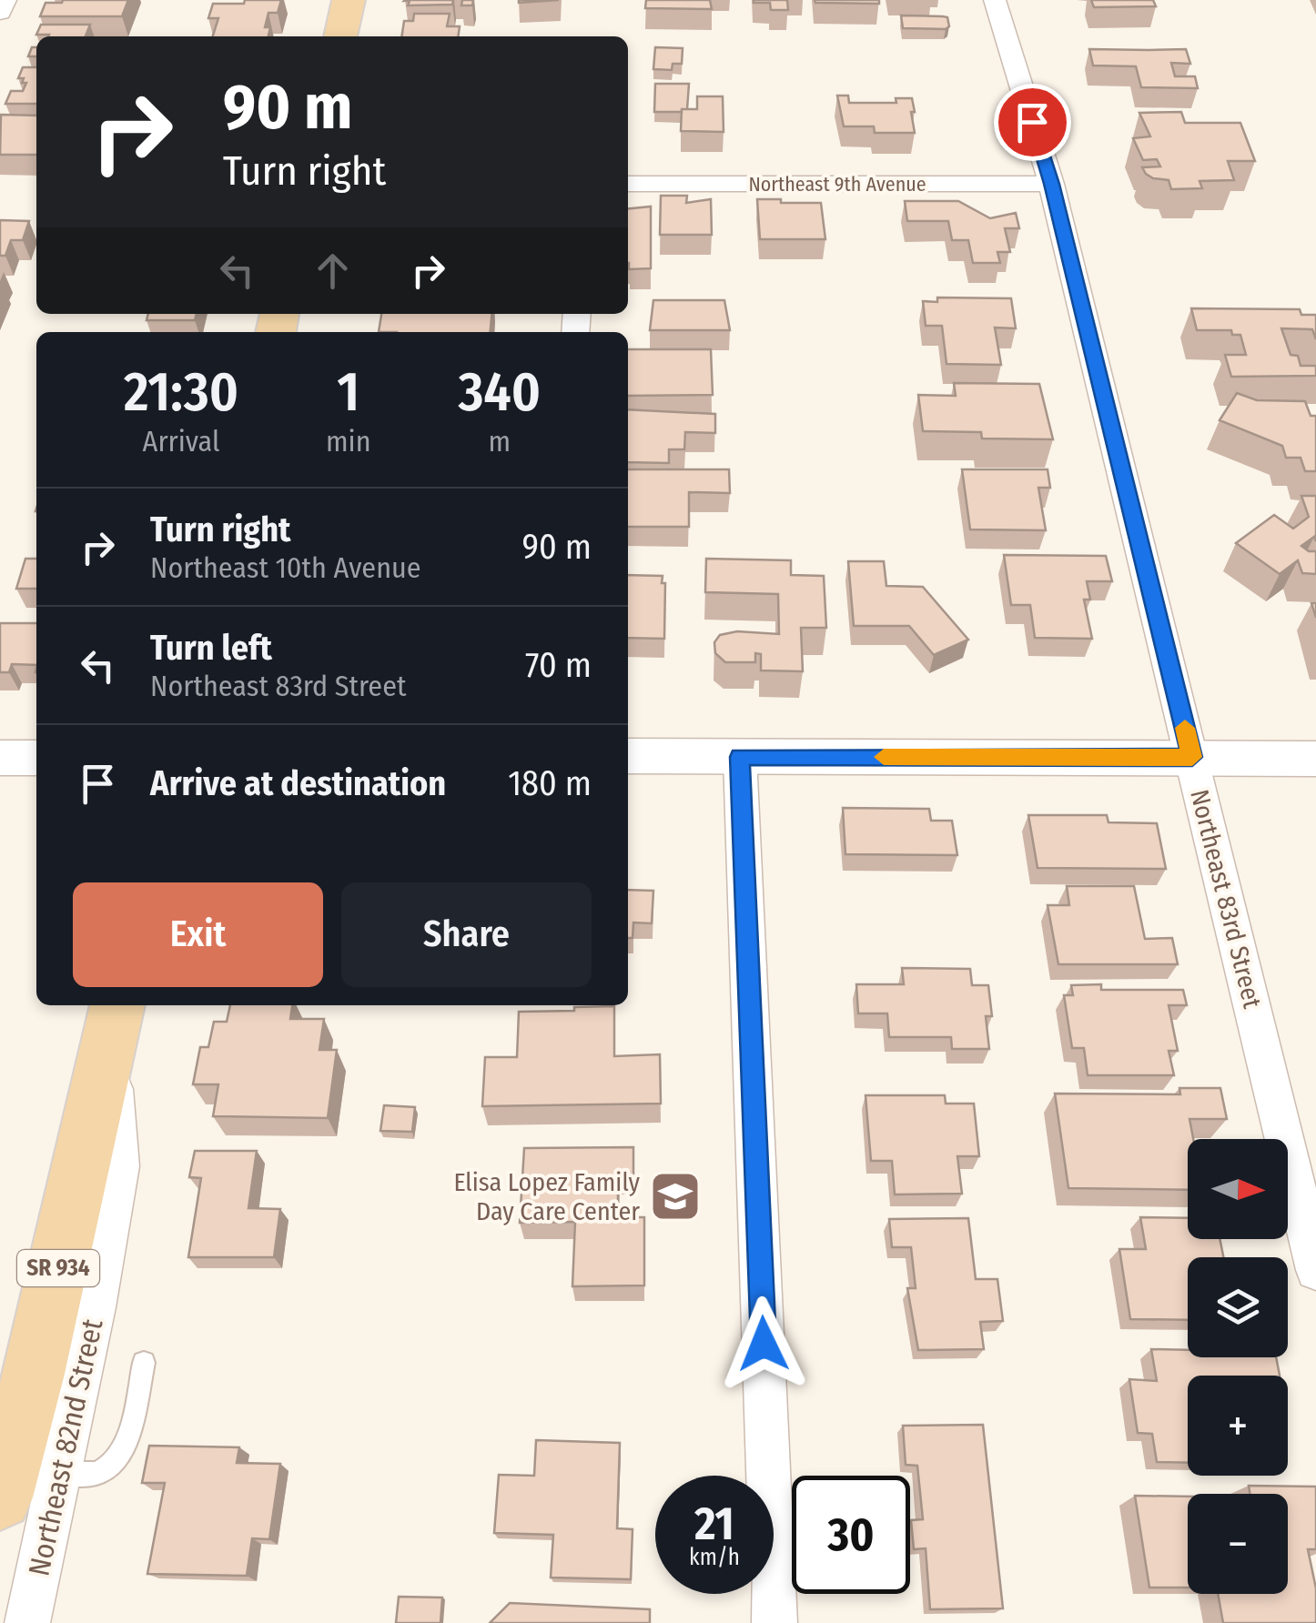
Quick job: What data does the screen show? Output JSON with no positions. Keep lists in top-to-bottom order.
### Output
{
  "streets": {
    "main road": ["SR 934"],
    "street": ["Northeast 9th Avenue", "Northeast 83rd Street", "Northeast 82nd Street"]
  },
  "crossings": [
    ["Northeast 9th Avenue", "Northeast 83rd Street"],
    ["SR 934", "Northeast 82nd Street"]
  ],
  "places": {
    "school or university": ["Elisa Lopez Family Day Care Center"]
  },
  "north": "right",
  "page": {
    "turn": ["90 m", "Turn right"],
    "eta": [
      "21:30",
      "Arrival",
      "1",
      "min",
      "340",
      "m"
    ],
    "list": [
      {
        "name": "Turn right",
        "note": "Northeast 10th Avenue",
        "value": "90 m"
      },
      {
        "name": "Turn left",
        "note": "Northeast 83rd Street",
        "value": "70 m"
      },
      {
        "name": "Arrive at destination",
        "value": "180 m"
      }
    ],
    "buttons": ["Exit", "Share"],
    "map_buttons": ["+", "−"],
    "speed": "21 km/h",
    "limit": "30"
  }
}
